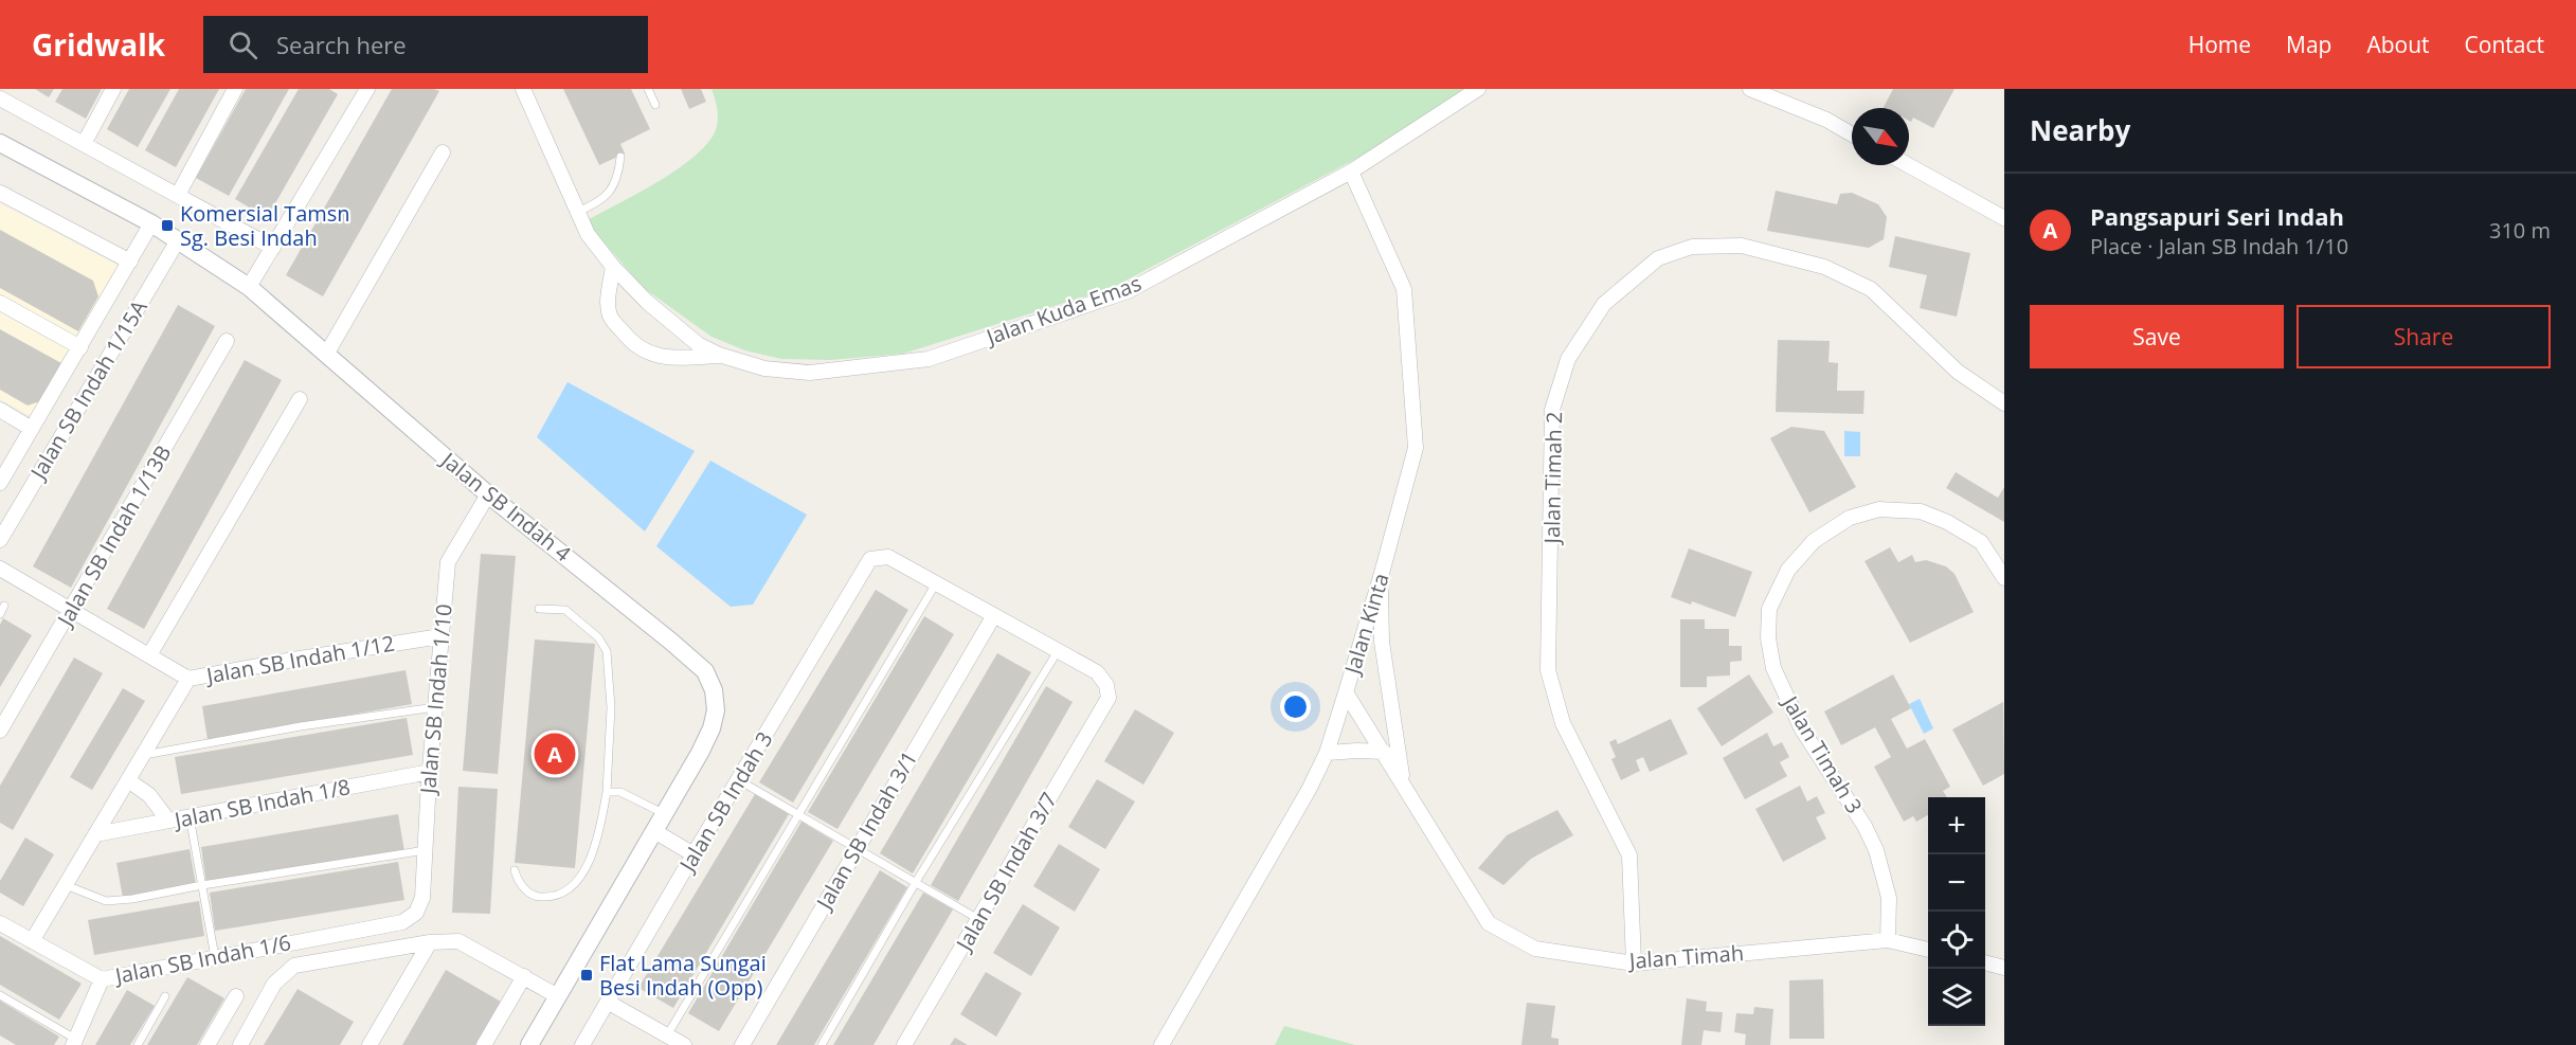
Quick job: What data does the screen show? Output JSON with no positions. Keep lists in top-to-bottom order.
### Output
{
  "streets": {
    "street": [
      "Jalan Kuda Emas",
      "Jalan SB Indah 1/15A",
      "Jalan Timah 2",
      "Jalan SB Indah 4",
      "Jalan SB Indah 1/13B",
      "Jalan Kinta",
      "Jalan SB Indah 1/12",
      "Jalan SB Indah 1/10",
      "Jalan Timah 3",
      "Jalan SB Indah 3",
      "Jalan SB Indah 1/8",
      "Jalan SB Indah 3/1",
      "Jalan SB Indah 3/7",
      "Jalan Timah",
      "Jalan SB Indah 1/6"
    ]
  },
  "crossings": [
    ["Jalan Kuda Emas", "Jalan Kinta"],
    ["Jalan SB Indah 1/15A", "Jalan SB Indah 4"],
    ["Jalan Timah 2", "Jalan Timah"],
    ["Jalan SB Indah 4", "Jalan SB Indah 1/10"],
    ["Jalan SB Indah 1/13B", "Jalan SB Indah 1/12"],
    ["Jalan Kinta", "Jalan Timah"],
    ["Jalan SB Indah 1/12", "Jalan SB Indah 1/10"],
    ["Jalan SB Indah 1/10", "Jalan SB Indah 1/8"],
    ["Jalan SB Indah 1/10", "Jalan SB Indah 1/6"],
    ["Jalan Timah 3", "Jalan Timah"]
  ],
  "places": {
    "transit": ["Komersial Tamsn Sg. Besi Indah", "Flat Lama Sungai Besi Indah (Opp)"]
  },
  "north": "bottom right",
  "page": {
    "header": "Gridwalk",
    "search": "Search here",
    "nav": [
      "Home",
      "Map",
      "About",
      "Contact"
    ],
    "heading": "Nearby",
    "list": [
      {
        "mark": "A",
        "name": "Pangsapuri Seri Indah",
        "note": "Place · Jalan SB Indah 1/10",
        "value": "310 m"
      }
    ],
    "buttons": ["Save", "Share"],
    "pins": "A",
    "map_buttons": ["+", "−"]
  }
}
